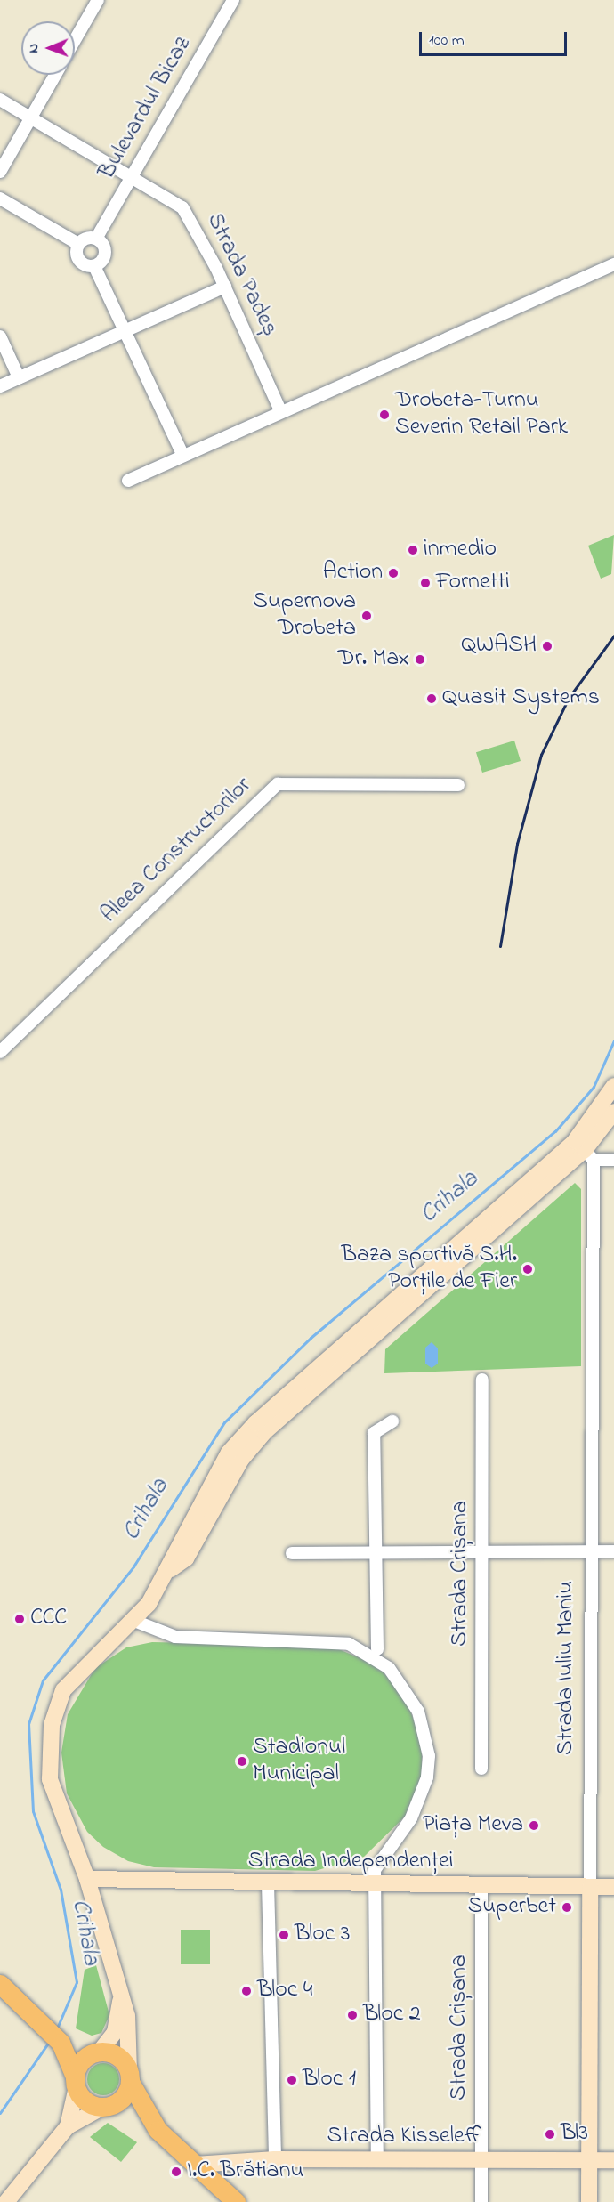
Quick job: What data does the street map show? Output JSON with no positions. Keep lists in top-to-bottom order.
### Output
{
  "streets": {
    "main road": ["Strada Iuliu Maniu", "Strada Independenței", "Strada Kisseleff"],
    "street": [
      "Bulevardul Bicaz",
      "Strada Padeș",
      "Aleea Constructorilor",
      "Strada Crișana"
    ]
  },
  "crossings": [
    ["Bulevardul Bicaz", "Strada Padeș"],
    ["Strada Crișana", "Strada Independenței"],
    ["Strada Crișana", "Strada Kisseleff"],
    ["Strada Iuliu Maniu", "Strada Independenței"],
    ["Strada Iuliu Maniu", "Strada Kisseleff"]
  ],
  "water": ["Crihala"],
  "places": [
    "Drobeta-Turnu Severin Retail Park",
    "inmedio",
    "Action",
    "Fornetti",
    "Supernova Drobeta",
    "QWASH",
    "Dr. Max",
    "Quasit Systems",
    "Baza sportivă S.H. Porțile de Fier",
    "CCC",
    "Stadionul Municipal",
    "Piața Meva",
    "Superbet",
    "Bloc 3",
    "Bloc 4",
    "Bloc 2",
    "Bloc 1",
    "Bl3",
    "I.C. Brătianu"
  ],
  "scale_bar": "100 m",
  "north": "left"
}
